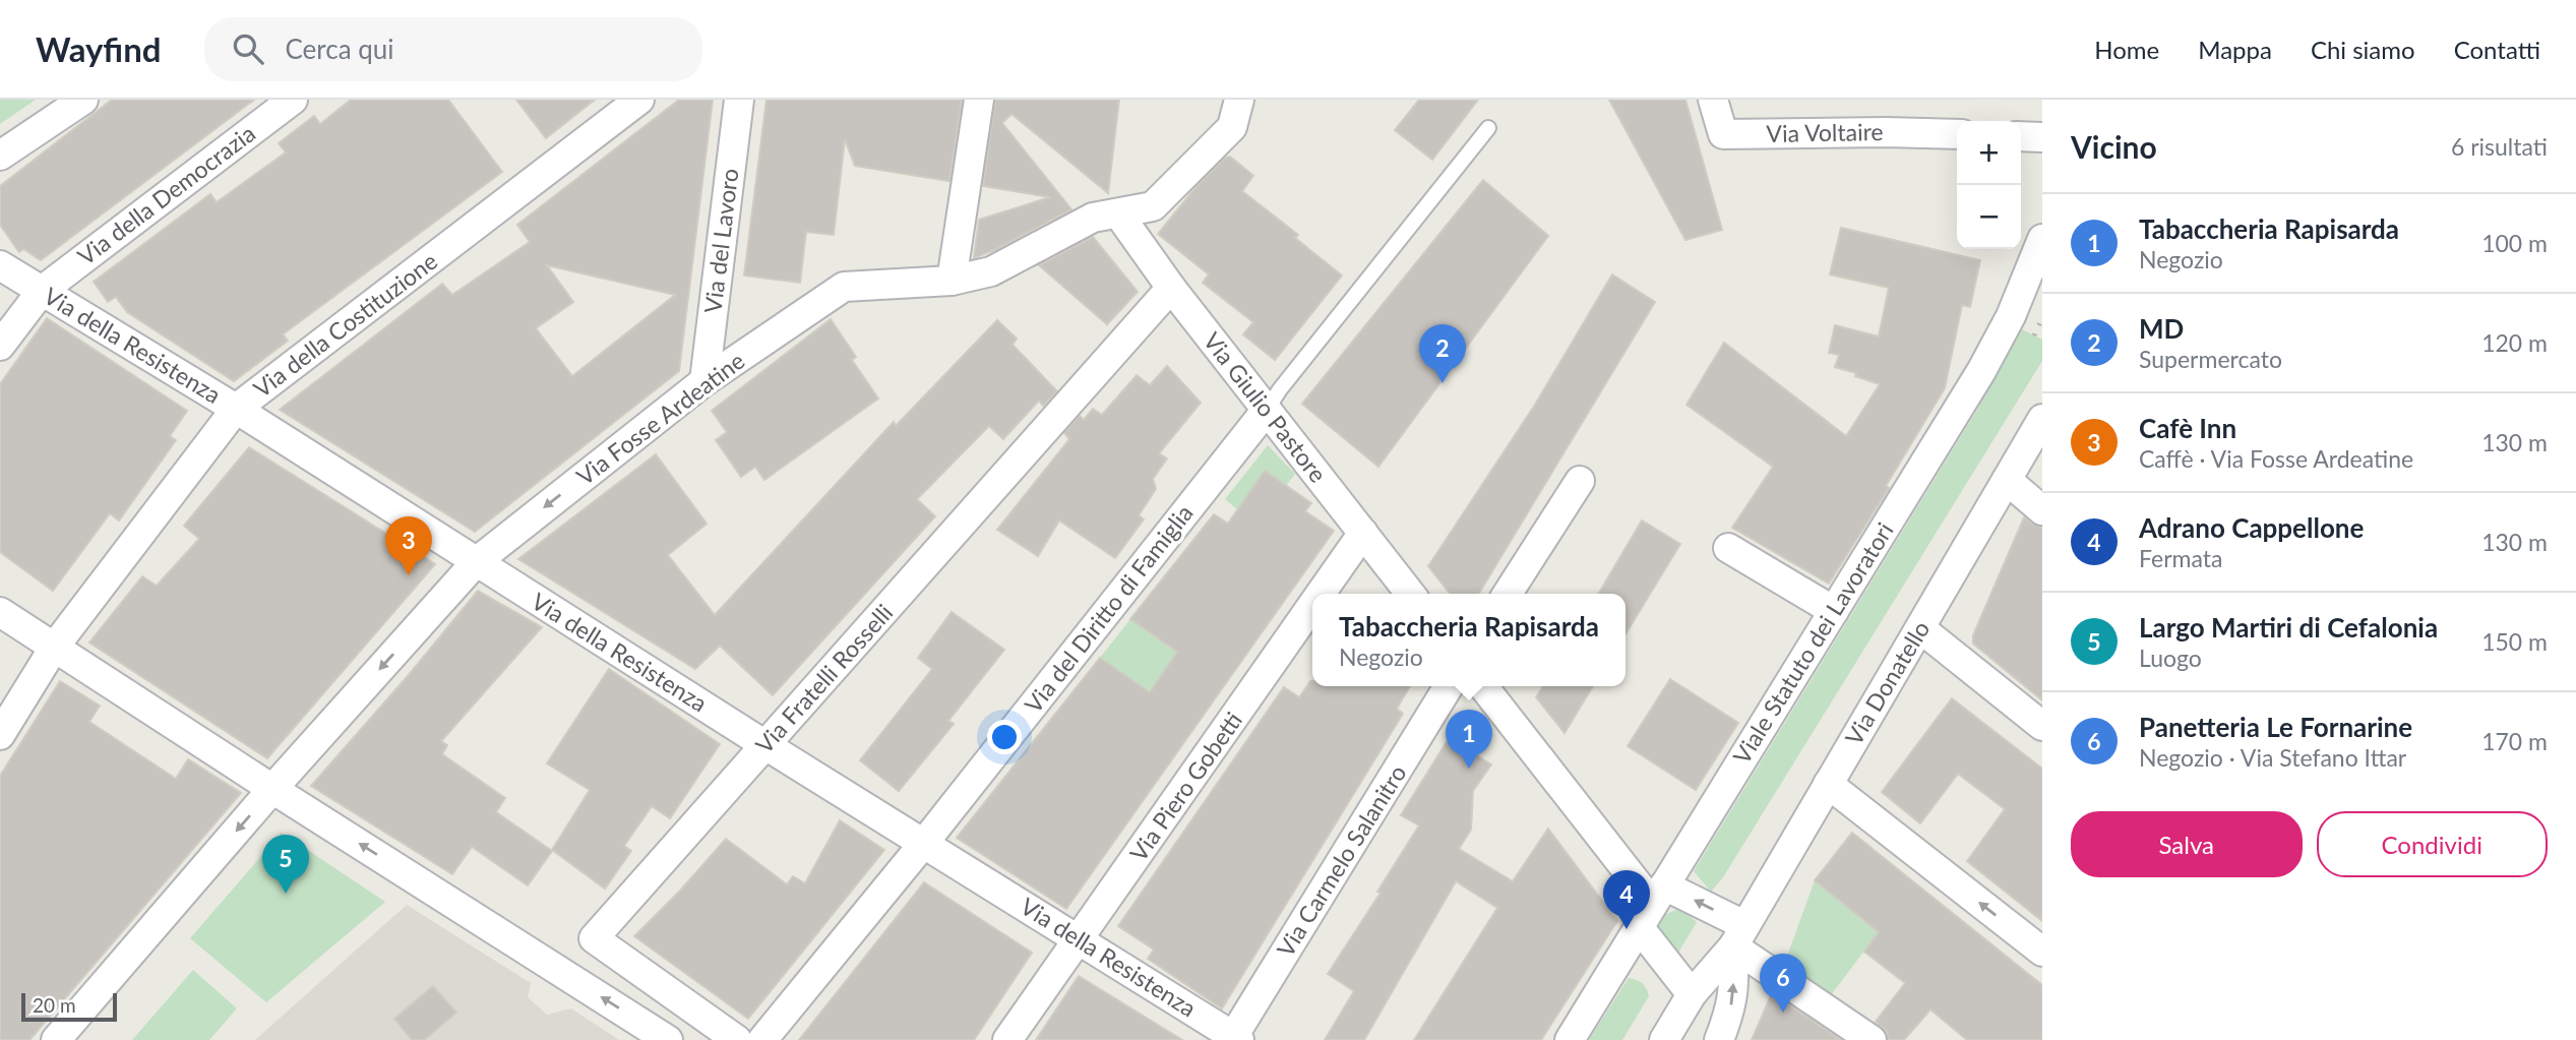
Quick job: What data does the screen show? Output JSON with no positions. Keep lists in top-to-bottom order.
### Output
{
  "streets": {
    "street": [
      "Via Voltaire",
      "Via della Democrazia",
      "Via del Lavoro",
      "Via della Costituzione",
      "Via della Resistenza",
      "Via Giulio Pastore",
      "Via Fosse Ardeatine",
      "Via del Diritto di Famiglia",
      "Viale Statuto dei Lavoratori",
      "Via Fratelli Rosselli",
      "Via Donatello",
      "Via Piero Gobetti",
      "Via Carmelo Salanitro"
    ]
  },
  "crossings": [
    ["Via della Democrazia", "Via della Resistenza"],
    ["Via del Lavoro", "Via Fosse Ardeatine"],
    ["Via della Costituzione", "Via della Resistenza"],
    ["Via della Resistenza", "Via Fosse Ardeatine"],
    ["Via della Resistenza", "Via del Diritto di Famiglia"],
    ["Via della Resistenza", "Via Fratelli Rosselli"],
    ["Via della Resistenza", "Via Piero Gobetti"],
    ["Via della Resistenza", "Via Carmelo Salanitro"],
    ["Via Giulio Pastore", "Via Fosse Ardeatine"],
    ["Via Giulio Pastore", "Via del Diritto di Famiglia"],
    ["Via Giulio Pastore", "Via Fratelli Rosselli"],
    ["Via Giulio Pastore", "Via Piero Gobetti"]
  ],
  "one_way": ["Via Fosse Ardeatine"],
  "scale_bar": "20 m",
  "page": {
    "header": "Wayfind",
    "search": "Cerca qui",
    "nav": [
      "Home",
      "Mappa",
      "Chi siamo",
      "Contatti"
    ],
    "heading": ["Vicino", "6 risultati"],
    "map_buttons": ["+", "−"],
    "list": [
      {
        "mark": "1",
        "name": "Tabaccheria Rapisarda",
        "note": "Negozio",
        "value": "100 m"
      },
      {
        "mark": "2",
        "name": "MD",
        "note": "Supermercato",
        "value": "120 m"
      },
      {
        "mark": "3",
        "name": "Cafè Inn",
        "note": "Caffè · Via Fosse Ardeatine",
        "value": "130 m"
      },
      {
        "mark": "4",
        "name": "Adrano Cappellone",
        "note": "Fermata",
        "value": "130 m"
      },
      {
        "mark": "5",
        "name": "Largo Martiri di Cefalonia",
        "note": "Luogo",
        "value": "150 m"
      },
      {
        "mark": "6",
        "name": "Panetteria Le Fornarine",
        "note": "Negozio · Via Stefano Ittar",
        "value": "170 m"
      }
    ],
    "pins": [
      "2",
      "3",
      "1",
      "5",
      "4",
      "6"
    ],
    "popup": ["Tabaccheria Rapisarda", "Negozio"],
    "buttons": ["Salva", "Condividi"],
    "scale": "20 m"
  }
}
